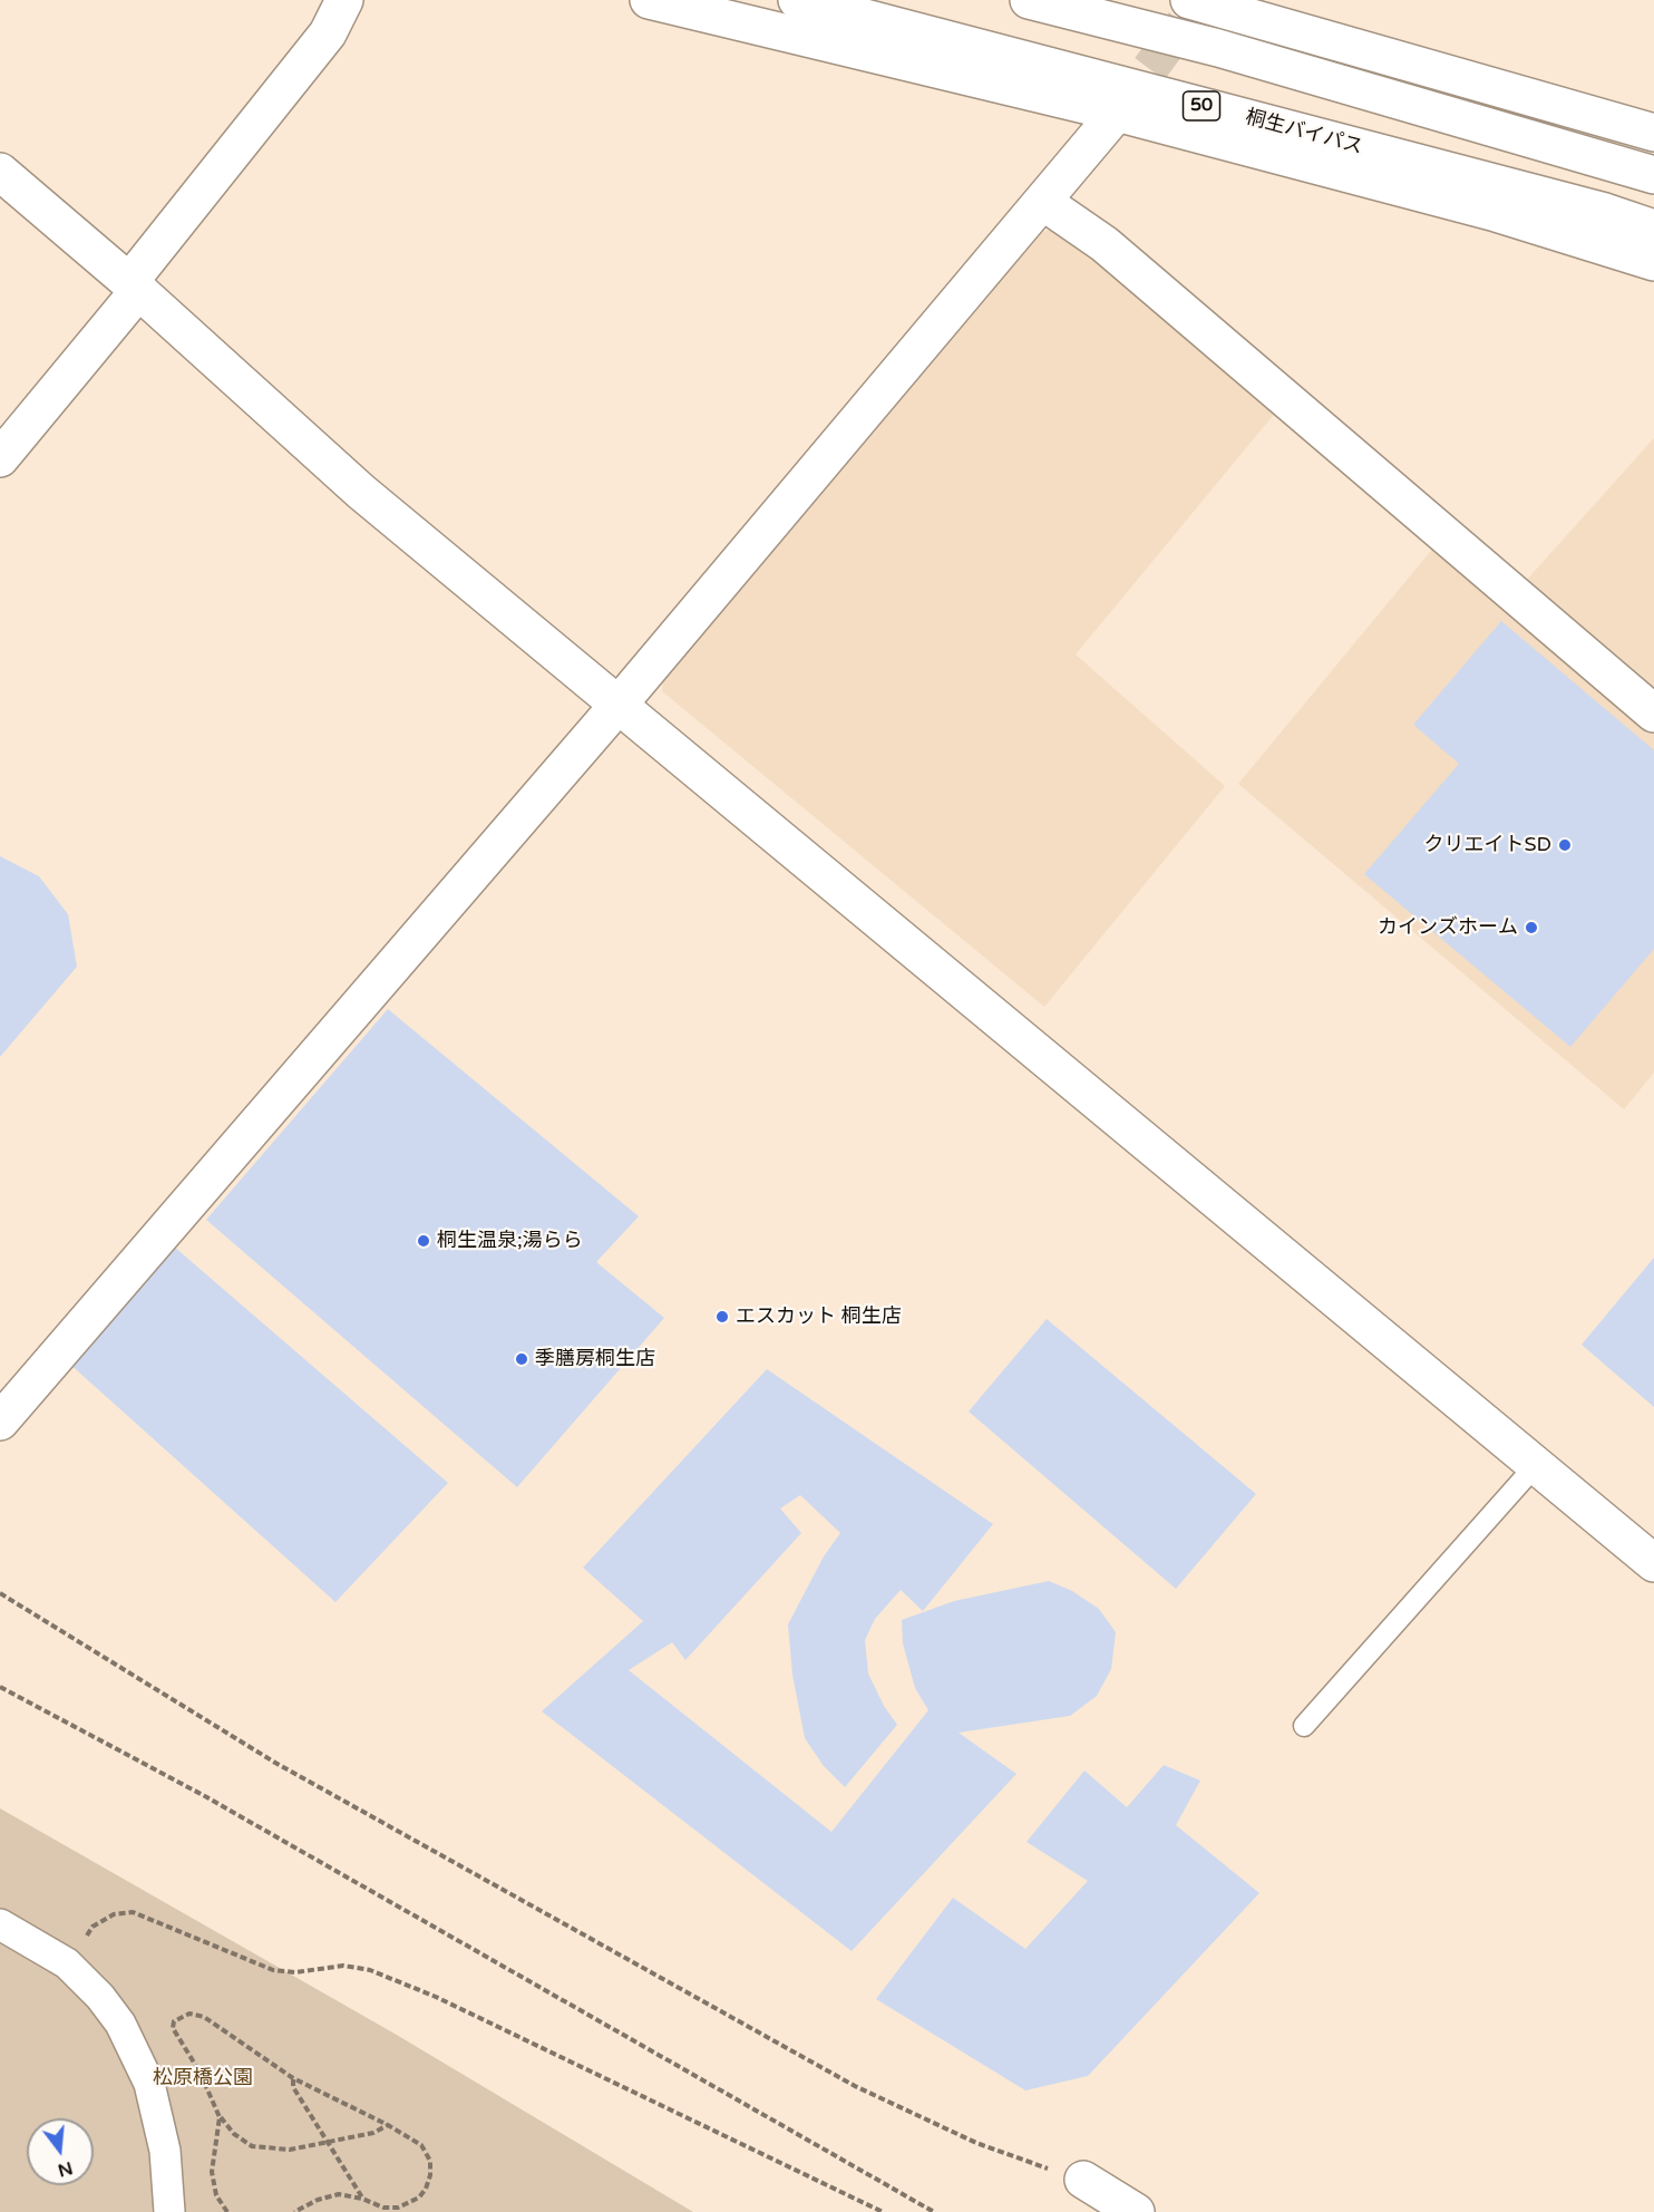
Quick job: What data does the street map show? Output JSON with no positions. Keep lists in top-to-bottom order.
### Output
{
  "streets": {
    "main road": ["50", "桐生バイパス"]
  },
  "parks": ["松原橋公園"],
  "places": [
    "クリエイトSD",
    "カインズホーム",
    "桐生温泉;湯らら",
    "エスカット 桐生店",
    "季膳房桐生店"
  ],
  "north": "bottom"
}
